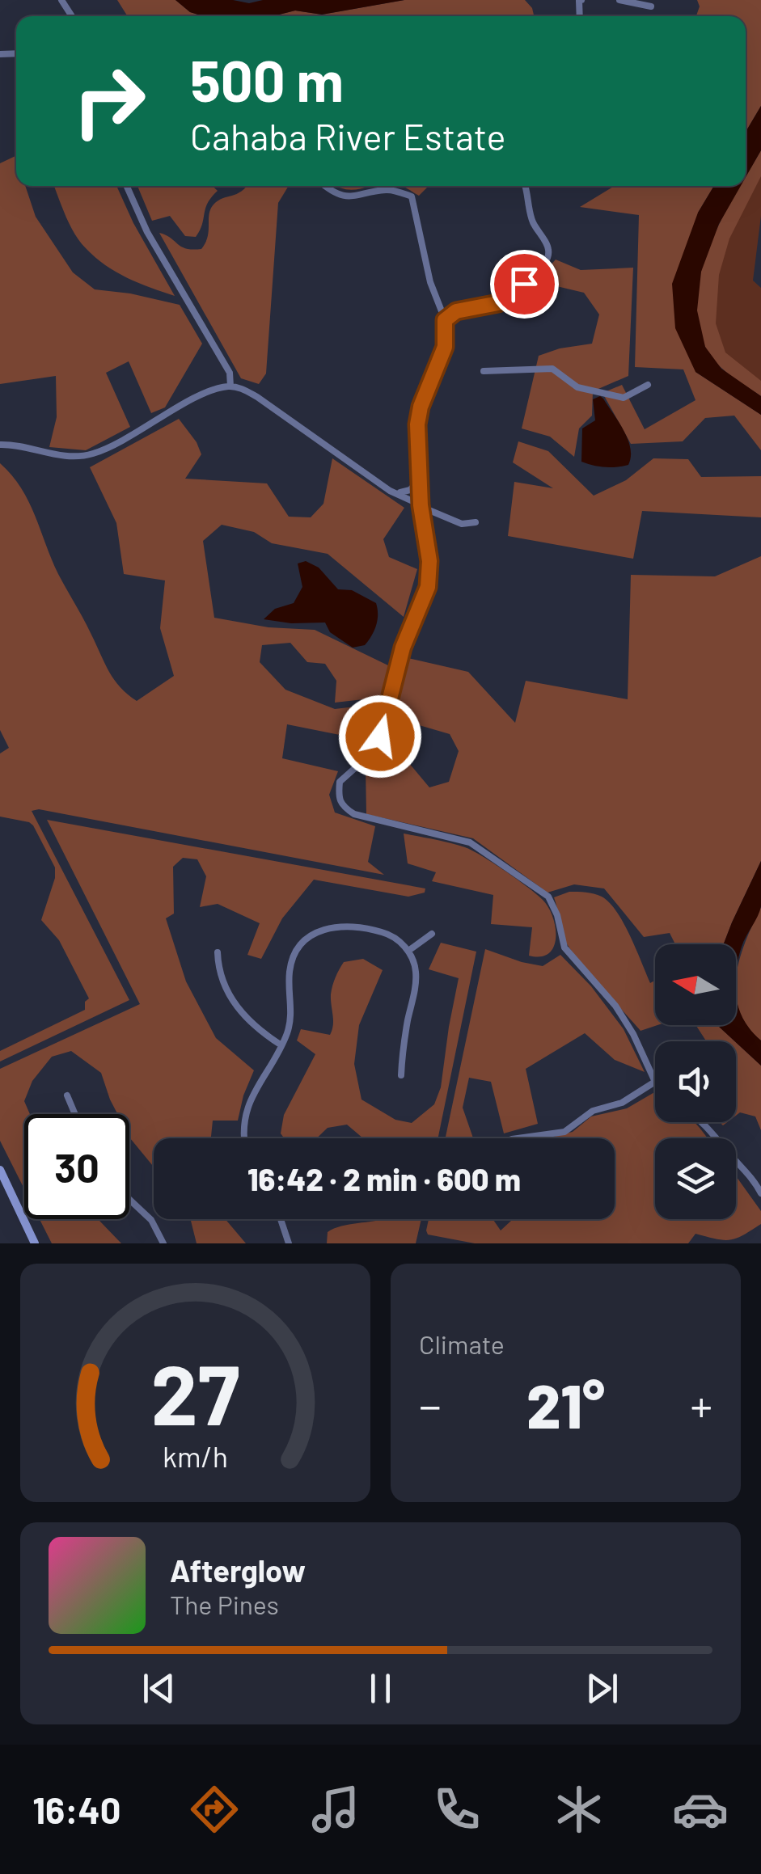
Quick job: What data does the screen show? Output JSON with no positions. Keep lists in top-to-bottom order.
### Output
{
  "north": "left",
  "page": {
    "turn": ["500 m", "Cahaba River Estate"],
    "limit": "30",
    "trip": "16:42 · 2 min · 600 m",
    "tile": "Climate",
    "heat": ["−", "21°", "+"],
    "song": ["Afterglow", "The Pines"],
    "tabs": "16:40",
    "gauge": ["27", "km/h"]
  }
}
